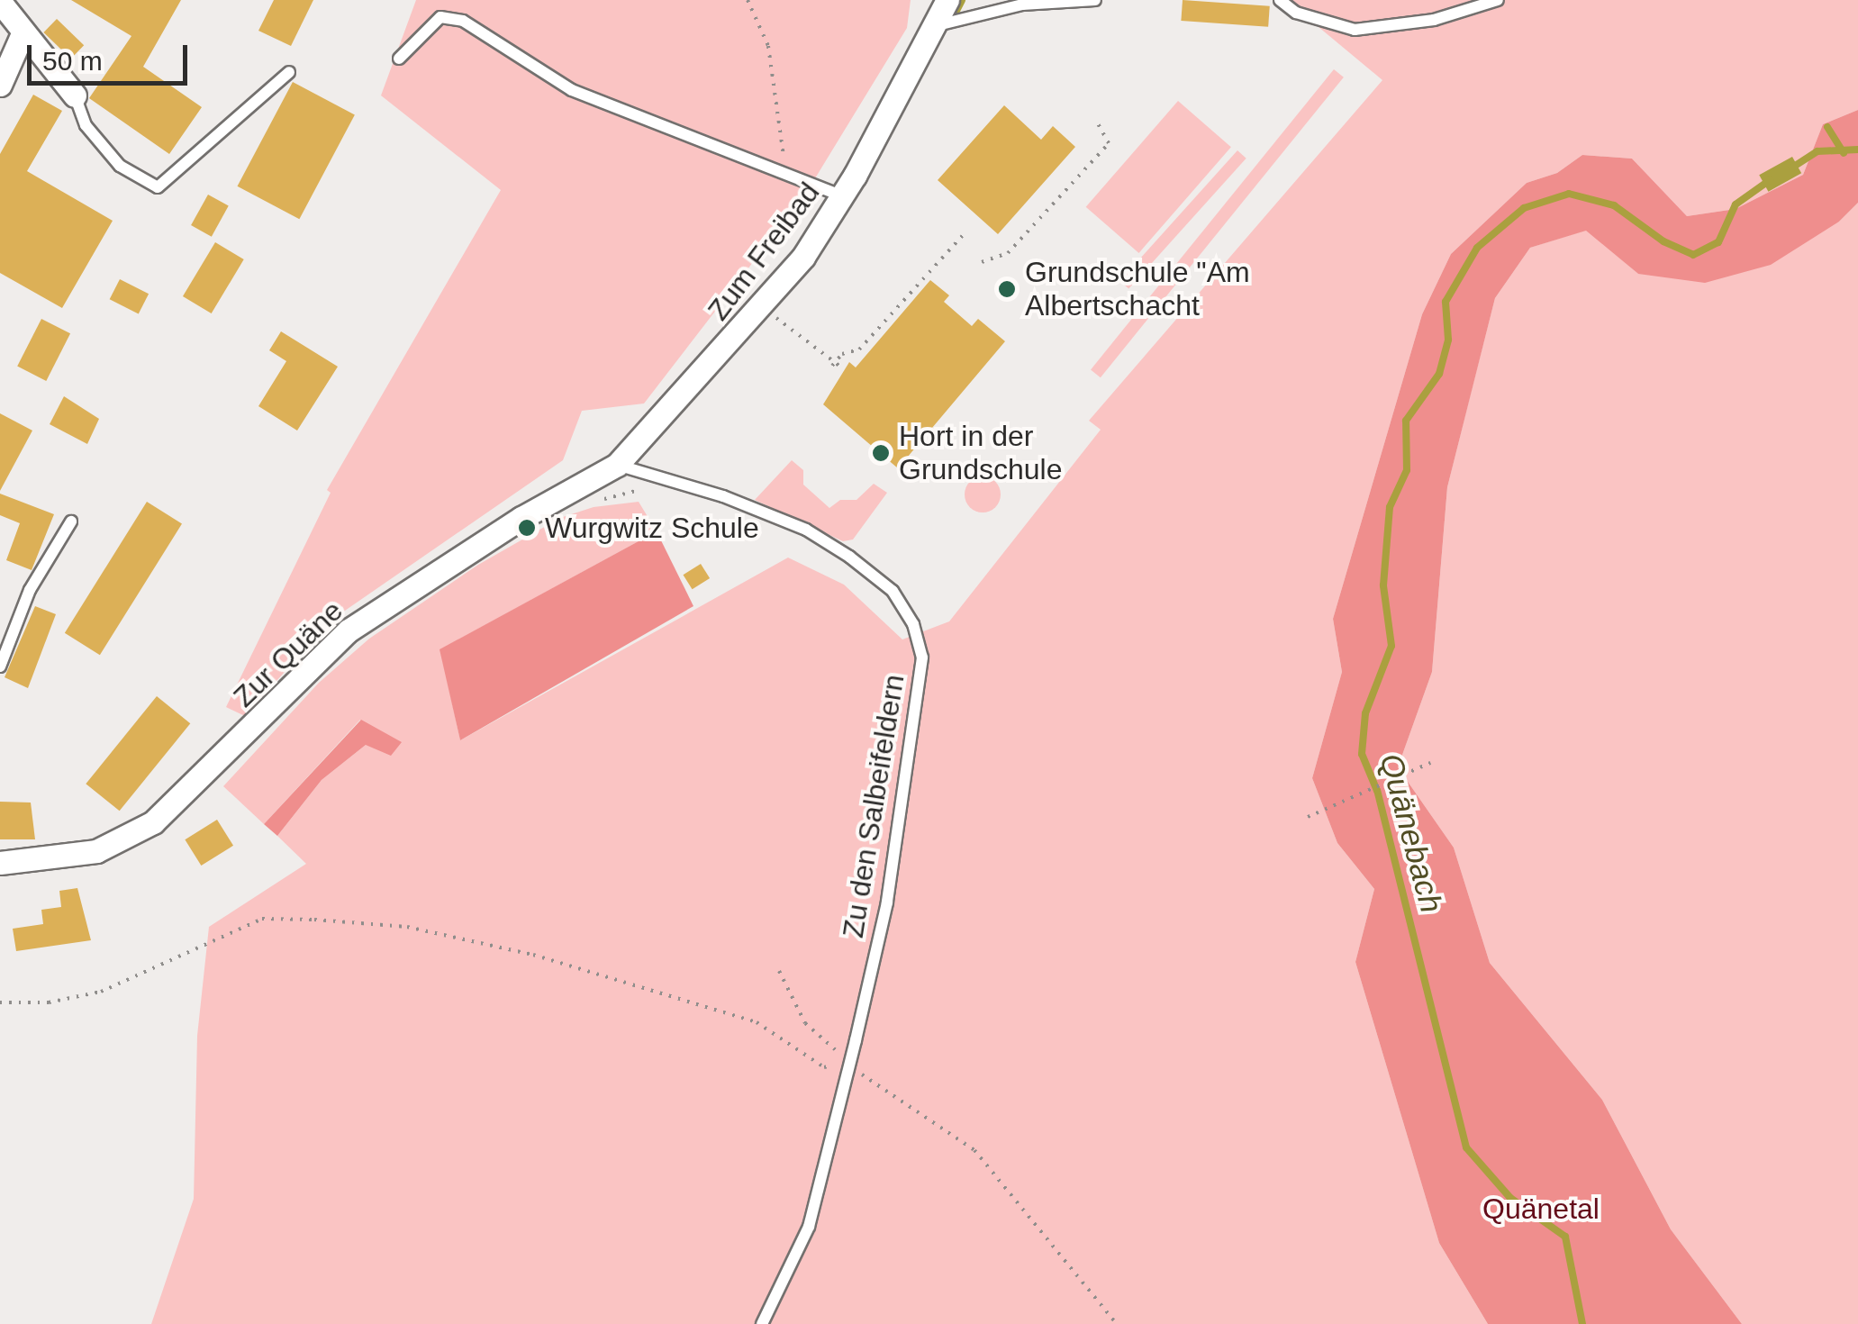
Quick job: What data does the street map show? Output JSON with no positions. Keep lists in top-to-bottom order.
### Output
{
  "streets": {
    "street": ["Zum Freibad", "Zur Quäne"],
    "lane": ["Zu den Salbeifeldern"]
  },
  "crossings": [
    ["Zum Freibad", "Zur Quäne"],
    ["Zum Freibad", "Zu den Salbeifeldern"],
    ["Zur Quäne", "Zu den Salbeifeldern"]
  ],
  "water": ["Quänebach"],
  "parks": ["Quänetal"],
  "places": ["Grundschule \"Am Albertschacht", "Hort in der Grundschule", "Wurgwitz Schule"],
  "scale_bar": "50 m"
}
